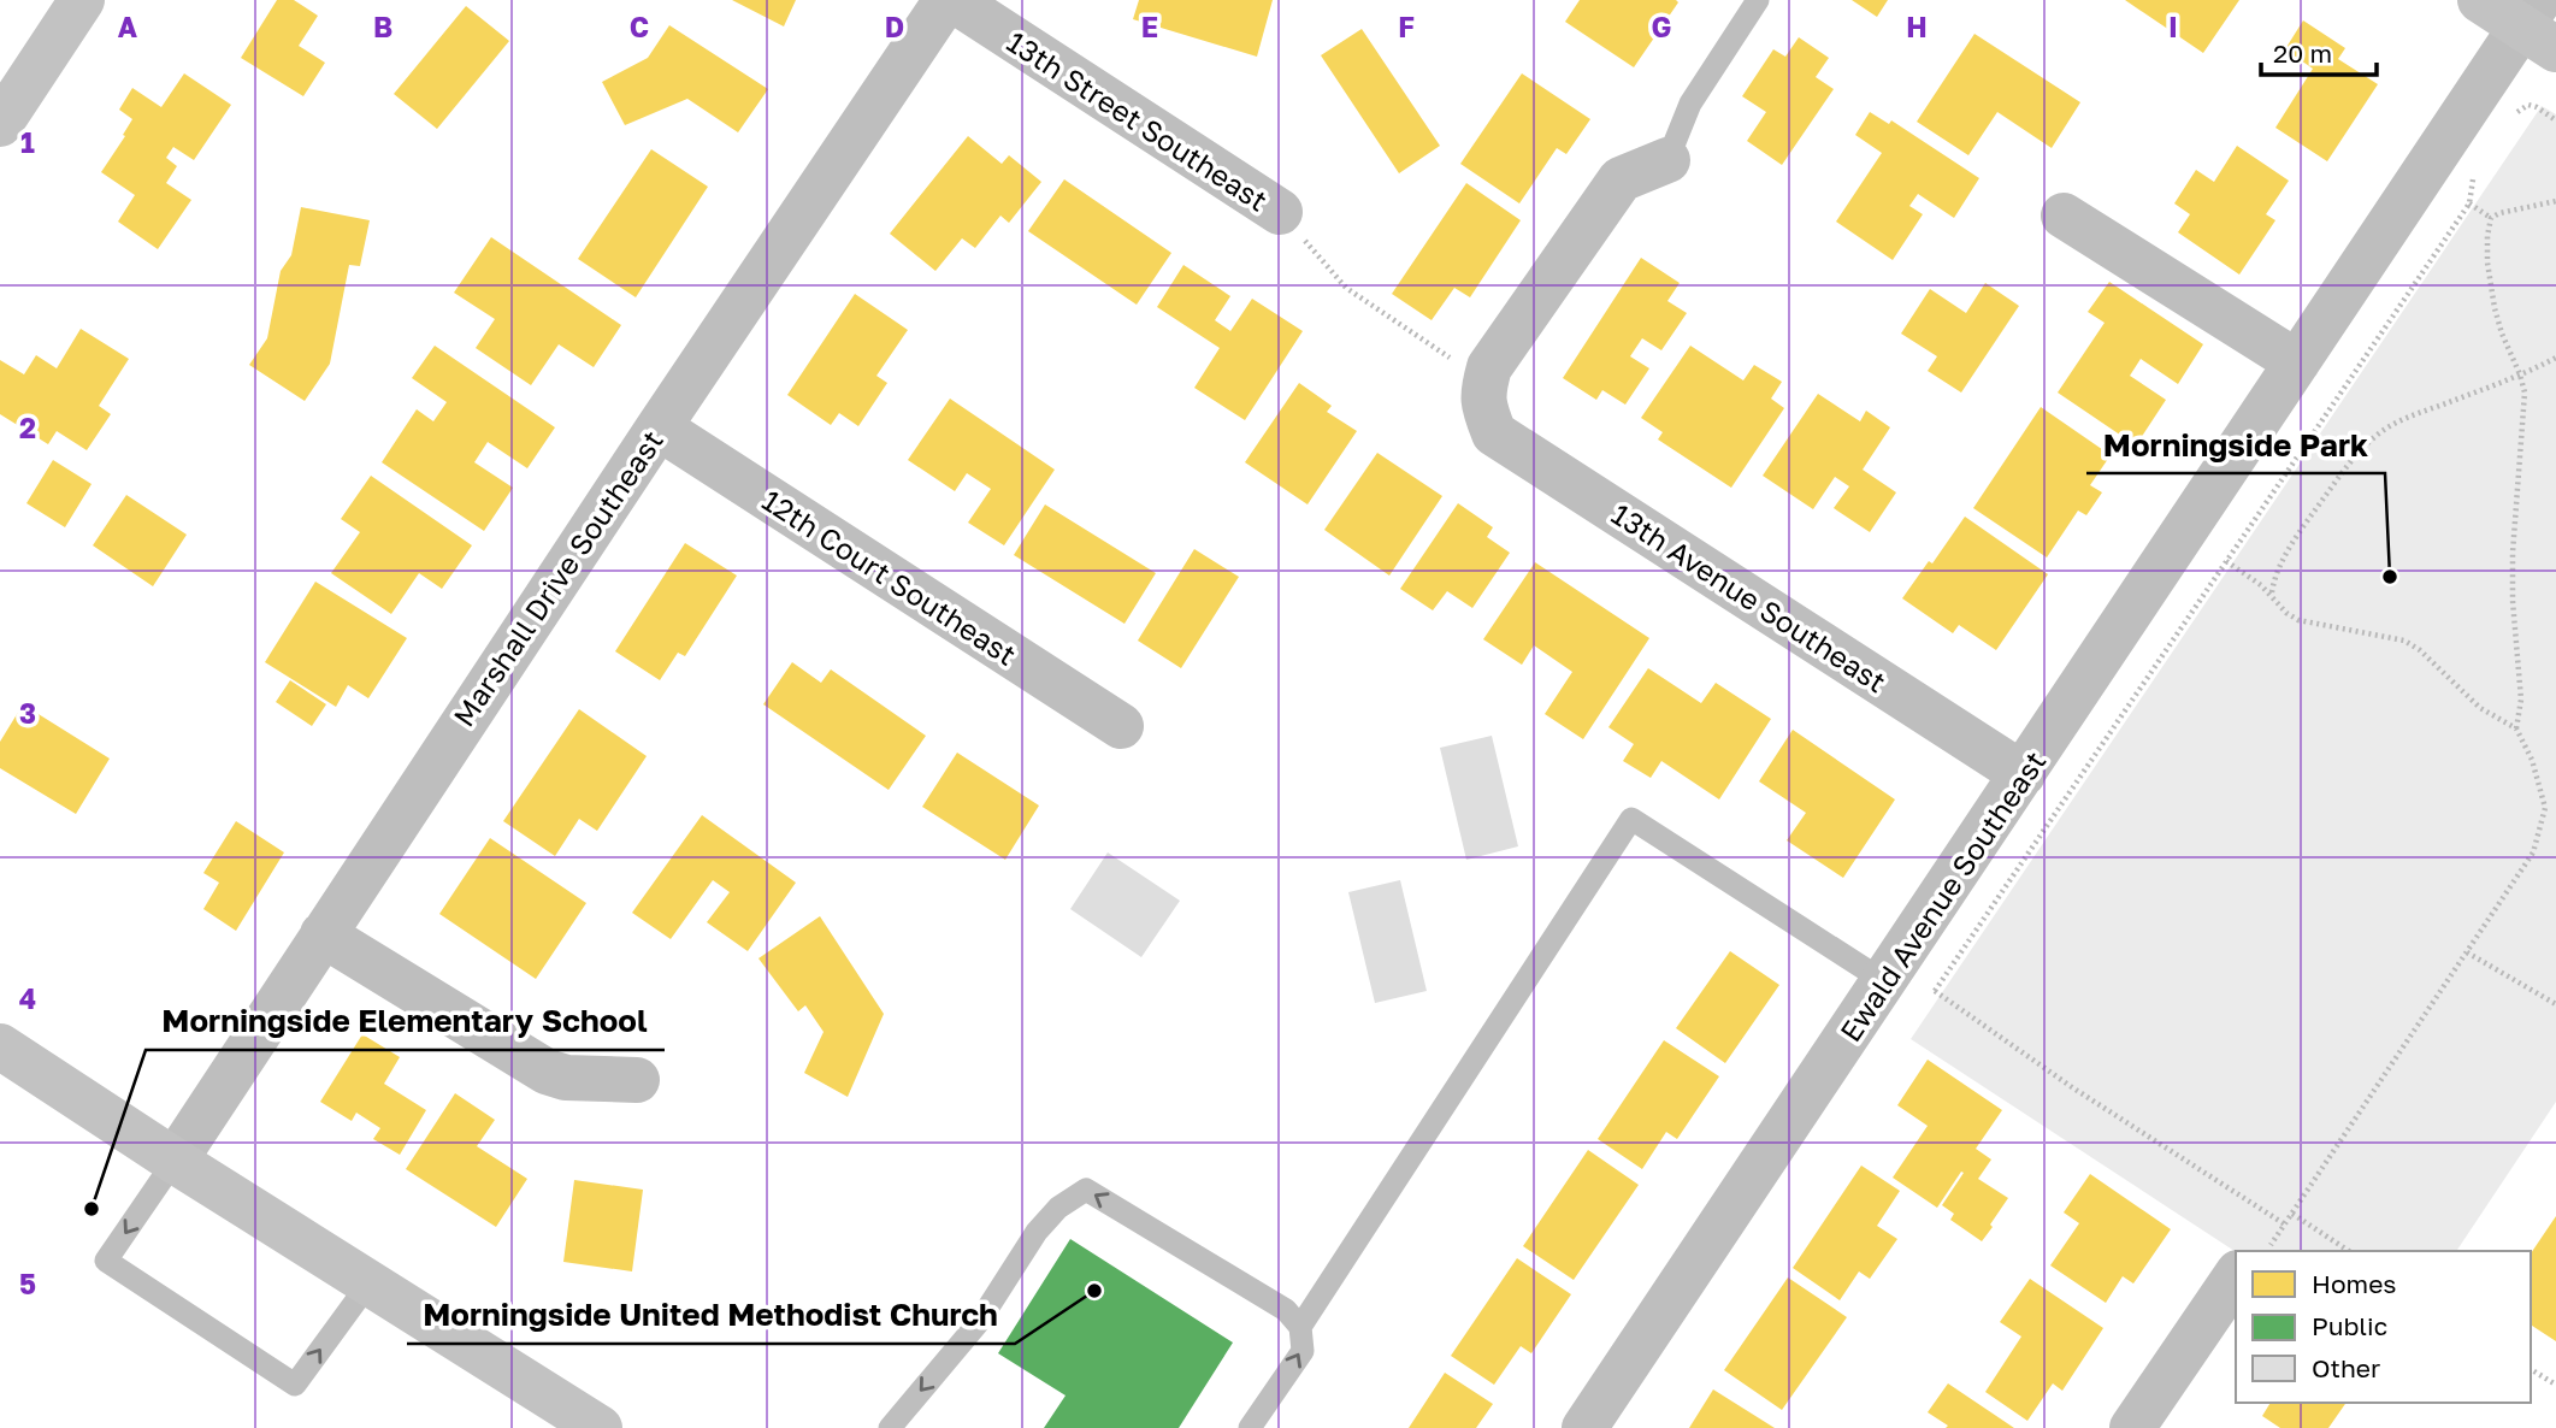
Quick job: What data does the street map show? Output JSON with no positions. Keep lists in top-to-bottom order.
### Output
{
  "streets": {
    "street": [
      "13th Street Southeast",
      "12th Court Southeast",
      "Marshall Drive Southeast",
      "13th Avenue Southeast",
      "Ewald Avenue Southeast"
    ]
  },
  "crossings": [
    ["12th Court Southeast", "Marshall Drive Southeast"],
    ["13th Avenue Southeast", "Ewald Avenue Southeast"]
  ],
  "places": ["Morningside Park", "Morningside Elementary School", "Morningside United Methodist Church"],
  "legend": ["Homes", "Public", "Other"],
  "scale_bar": "20 m",
  "grid": {
    "columns": [
      "A",
      "B",
      "C",
      "D",
      "E",
      "F",
      "G",
      "H",
      "I"
    ],
    "rows": [
      "1",
      "2",
      "3",
      "4",
      "5"
    ]
  }
}
